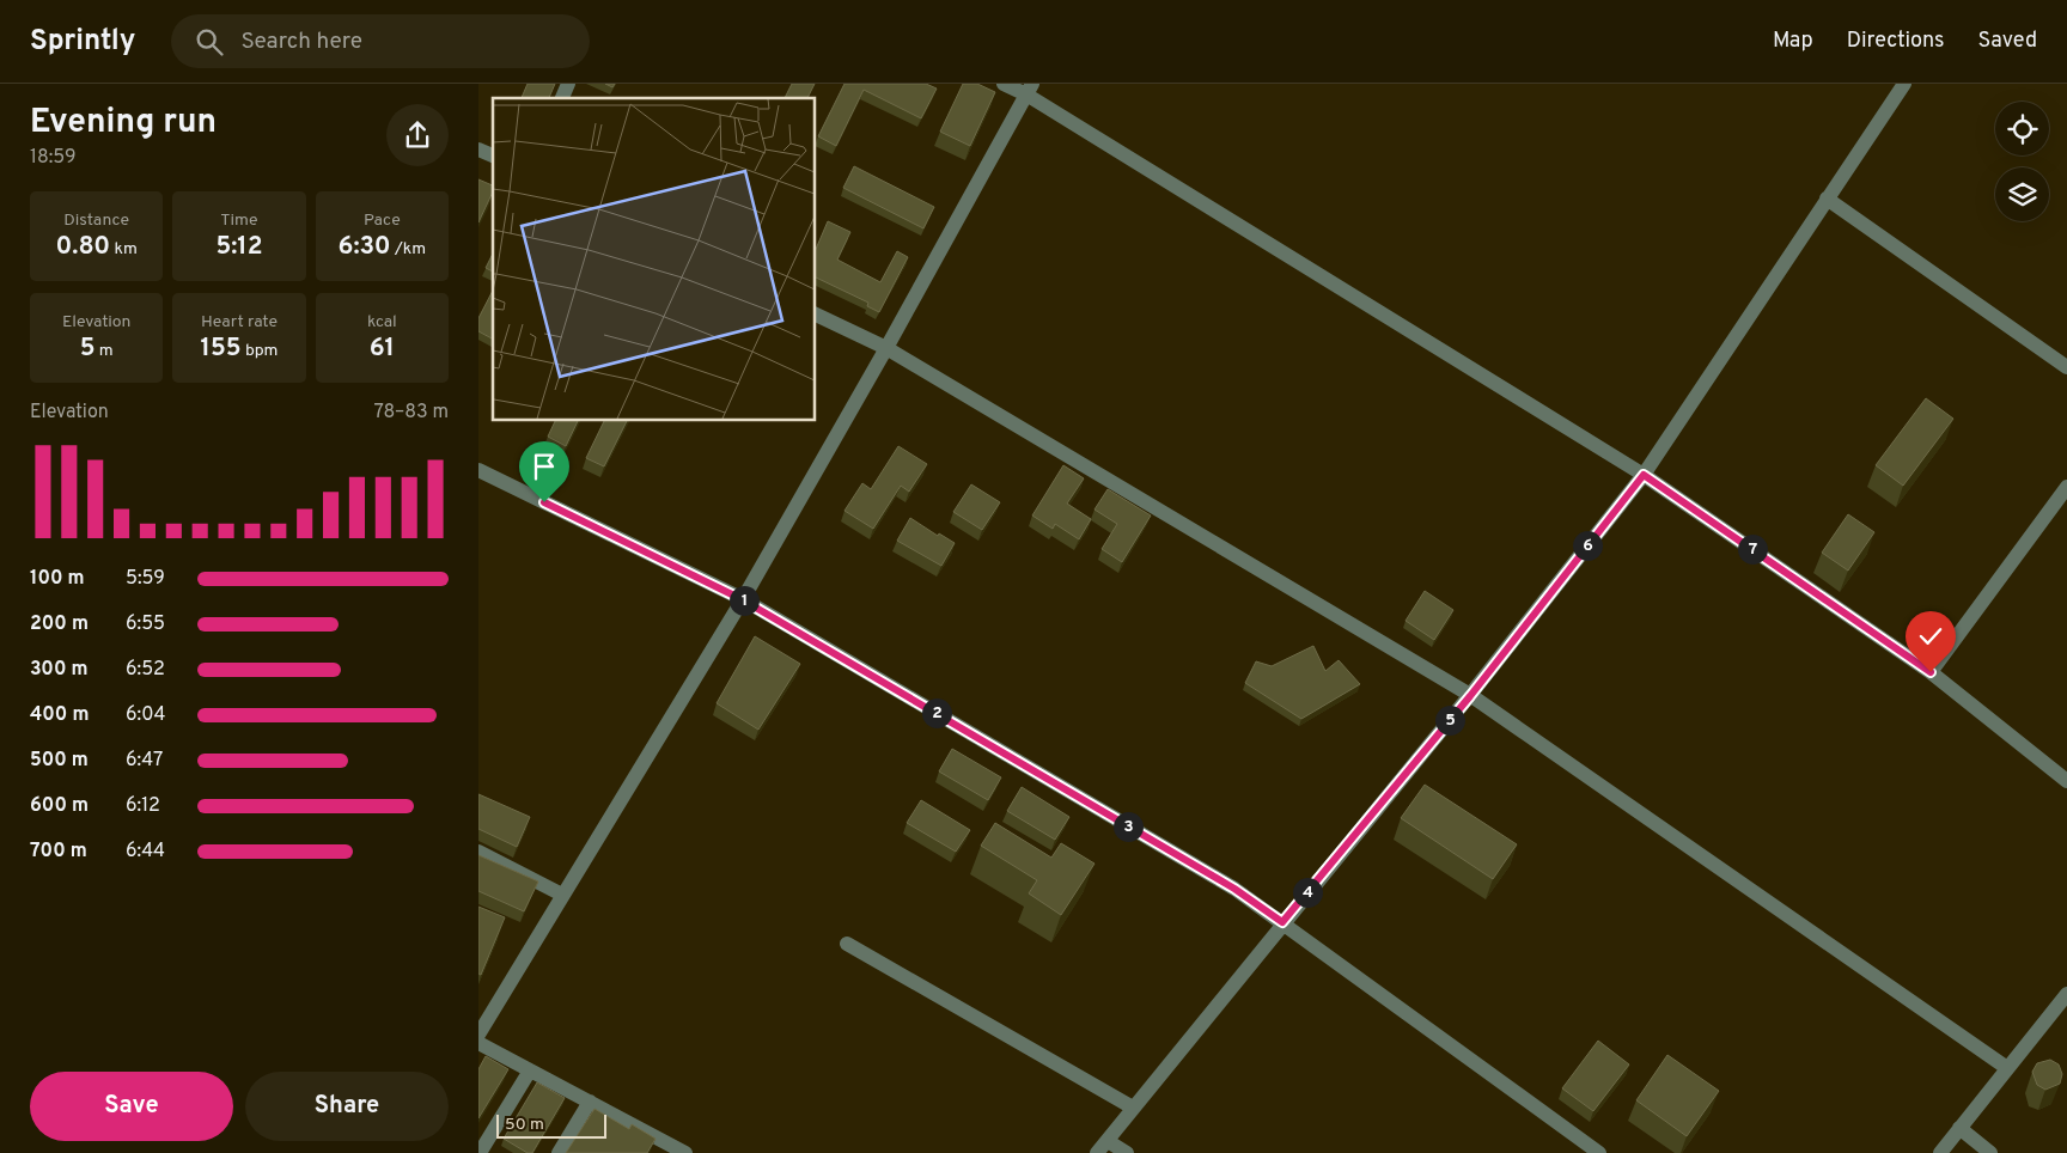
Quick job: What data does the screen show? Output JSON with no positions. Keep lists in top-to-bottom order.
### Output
{
  "scale_bar": "50 m",
  "page": {
    "header": "Sprintly",
    "search": "Search here",
    "nav": ["Map", "Directions", "Saved"],
    "heading": ["Evening run", "18:59"],
    "stats": [
      ["Distance", "0.80 km"],
      ["Time", "5:12"],
      ["Pace", "6:30 /km"],
      ["Elevation", "5 m"],
      ["Heart rate", "155 bpm"],
      ["kcal", "61"]
    ],
    "chart": ["Elevation", "78–83 m"],
    "pins": [
      "6",
      "7",
      "1",
      "2",
      "5",
      "3",
      "4"
    ],
    "list": [
      {
        "name": "100 m",
        "note": "5:59"
      },
      {
        "name": "200 m",
        "note": "6:55"
      },
      {
        "name": "300 m",
        "note": "6:52"
      },
      {
        "name": "400 m",
        "note": "6:04"
      },
      {
        "name": "500 m",
        "note": "6:47"
      },
      {
        "name": "600 m",
        "note": "6:12"
      },
      {
        "name": "700 m",
        "note": "6:44"
      }
    ],
    "buttons": ["Save", "Share"],
    "scale": "50 m"
  }
}
